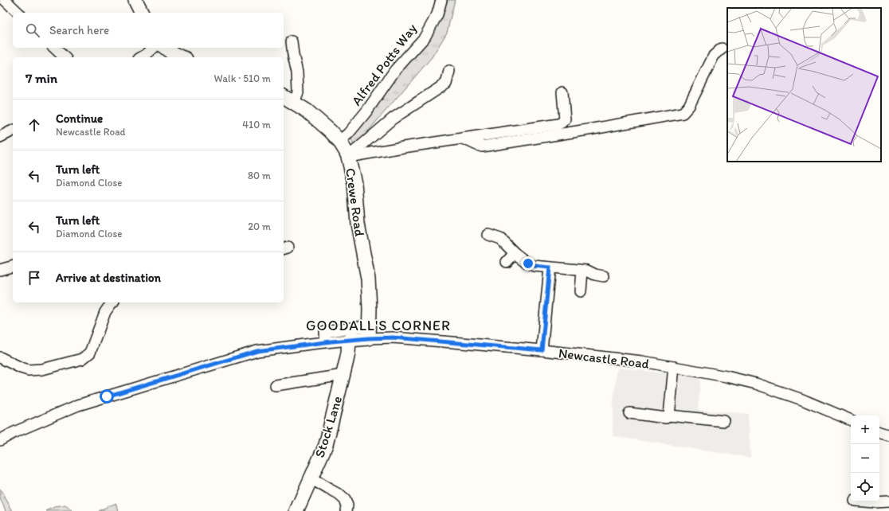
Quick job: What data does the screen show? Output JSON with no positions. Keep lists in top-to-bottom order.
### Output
{
  "streets": {
    "main road": ["Crewe Road", "Newcastle Road", "Stock Lane"],
    "street": ["Alfred Potts Way"]
  },
  "crossings": [
    ["Alfred Potts Way", "Crewe Road"],
    ["Crewe Road", "Newcastle Road"],
    ["Newcastle Road", "Stock Lane"]
  ],
  "districts": ["GOODALL'S CORNER"],
  "page": {
    "search": "Search here",
    "heading": ["7 min", "Walk · 510 m"],
    "list": [
      ["Continue", "Newcastle Road", "410 m"],
      ["Turn left", "Diamond Close", "80 m"],
      ["Turn left", "Diamond Close", "20 m"],
      "Arrive at destination"
    ],
    "map_buttons": ["+", "−"]
  }
}
